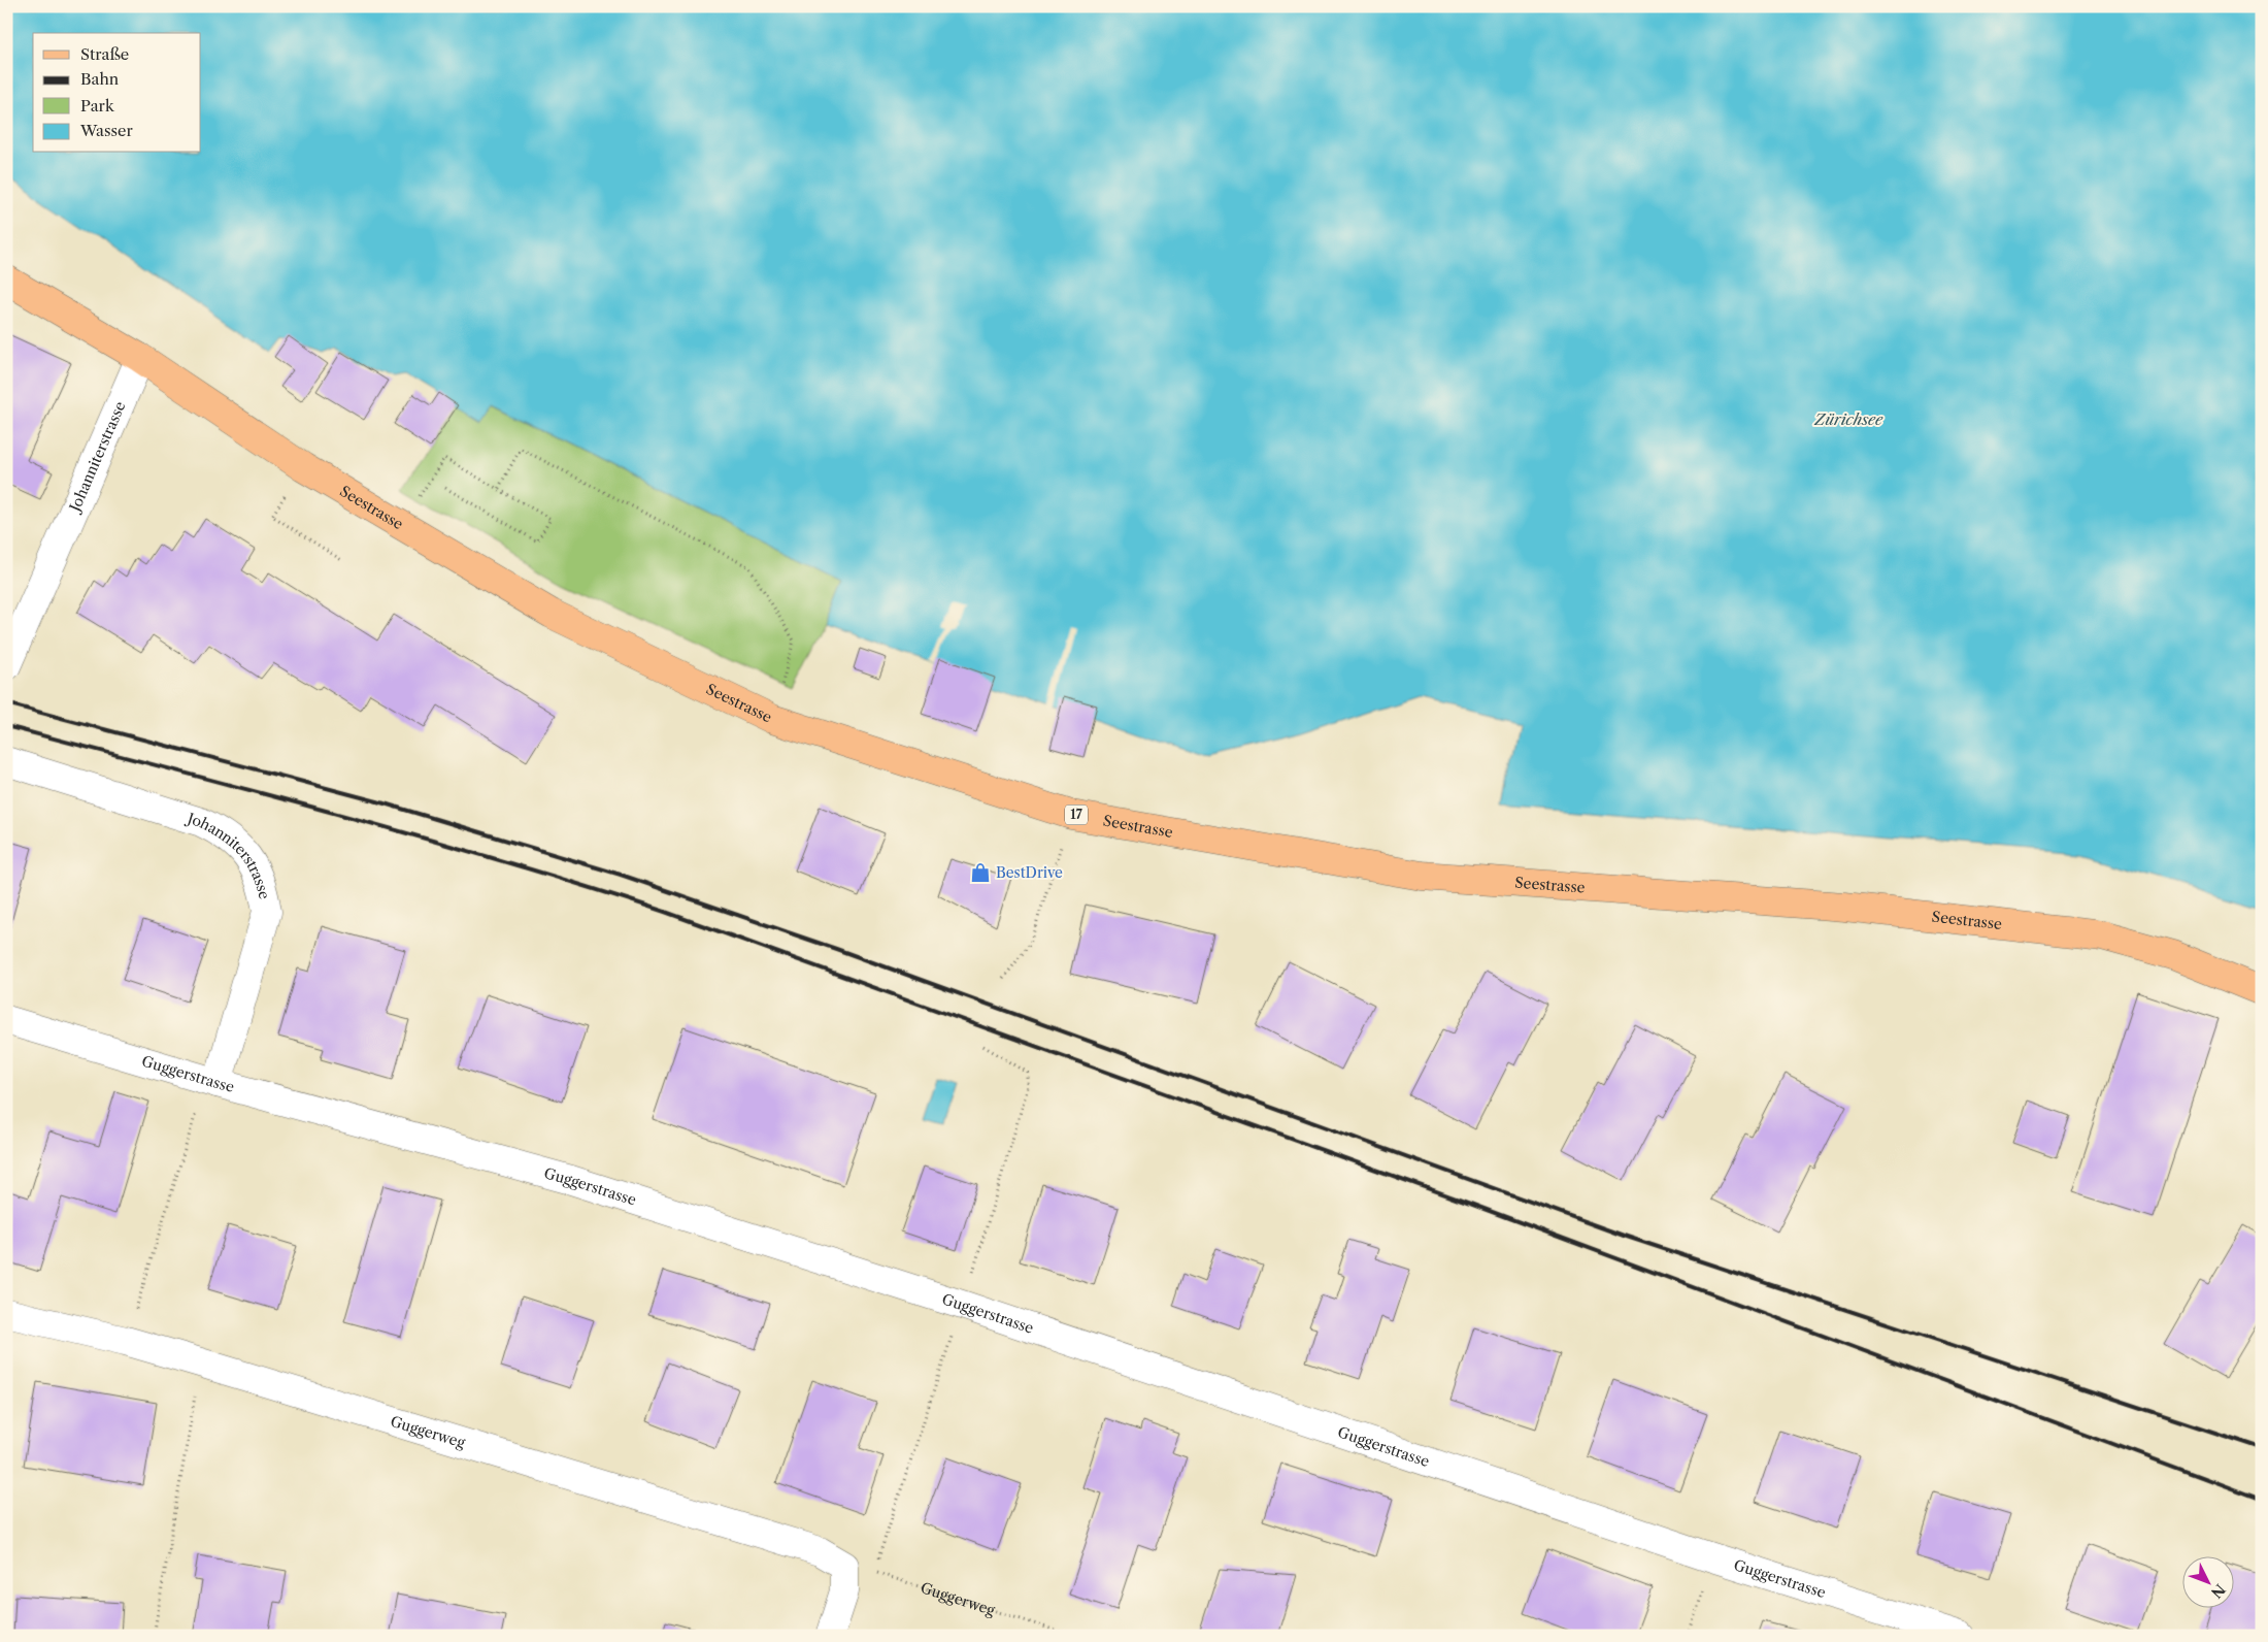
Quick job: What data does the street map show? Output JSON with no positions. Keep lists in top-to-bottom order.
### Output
{
  "streets": {
    "main road": ["Seestrasse", "17"],
    "street": ["Johanniterstrasse", "Guggerstrasse", "Guggerweg"]
  },
  "crossings": [
    ["Johanniterstrasse", "Seestrasse"],
    ["Johanniterstrasse", "Guggerstrasse"]
  ],
  "water": ["Zürichsee"],
  "places": {
    "shop": ["BestDrive"]
  },
  "legend": [
    "Straße",
    "Bahn",
    "Park",
    "Wasser"
  ],
  "north": "bottom right"
}
